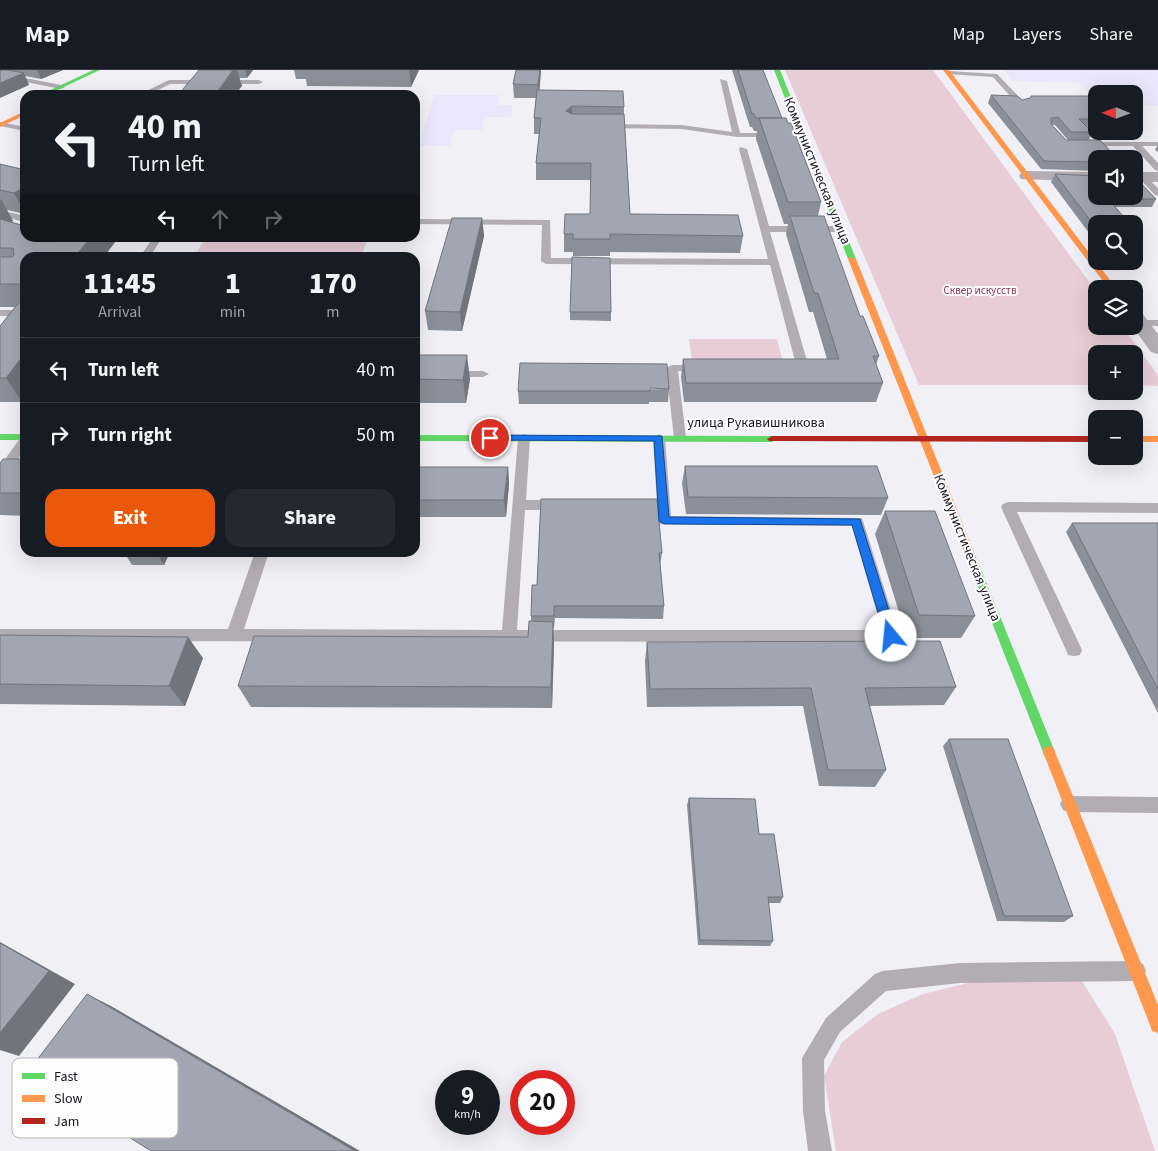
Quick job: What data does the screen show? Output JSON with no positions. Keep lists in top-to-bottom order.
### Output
{
  "streets": {
    "street": ["Коммунистическая улица", "улица Рукавишникова"]
  },
  "crossings": [
    ["Коммунистическая улица", "улица Рукавишникова"]
  ],
  "parks": ["Сквер искусств"],
  "legend": ["Fast", "Slow", "Jam"],
  "north": "left",
  "page": {
    "header": "Map",
    "nav": ["Map", "Layers", "Share"],
    "map_buttons": ["+", "−"],
    "turn": ["40 m", "Turn left"],
    "eta": [
      "11:45",
      "Arrival",
      "1",
      "min",
      "170",
      "m"
    ],
    "list": [
      {
        "name": "Turn left",
        "value": "40 m"
      },
      {
        "name": "Turn right",
        "value": "50 m"
      }
    ],
    "buttons": ["Exit", "Share"],
    "speed": "9 km/h",
    "limit": "20"
  }
}
